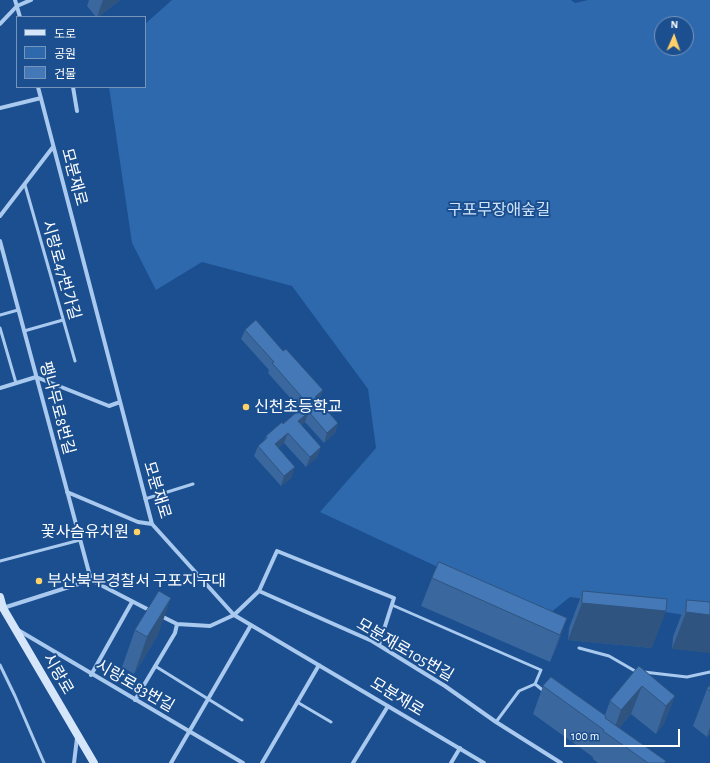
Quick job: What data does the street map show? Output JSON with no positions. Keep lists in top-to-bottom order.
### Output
{
  "streets": {
    "main road": ["시랑로"],
    "street": [
      "모분재로",
      "팽나무로8번길",
      "모분재로105번길",
      "시랑로83번길"
    ],
    "lane": ["시랑로47번가길"]
  },
  "crossings": [
    ["시랑로", "시랑로83번길"]
  ],
  "parks": ["구포무장애숲길"],
  "places": ["신천초등학교", "꽃사슴유치원", "부산북부경찰서 구포지구대"],
  "legend": ["도로", "공원", "건물"],
  "scale_bar": "100 m",
  "north": "top"
}
